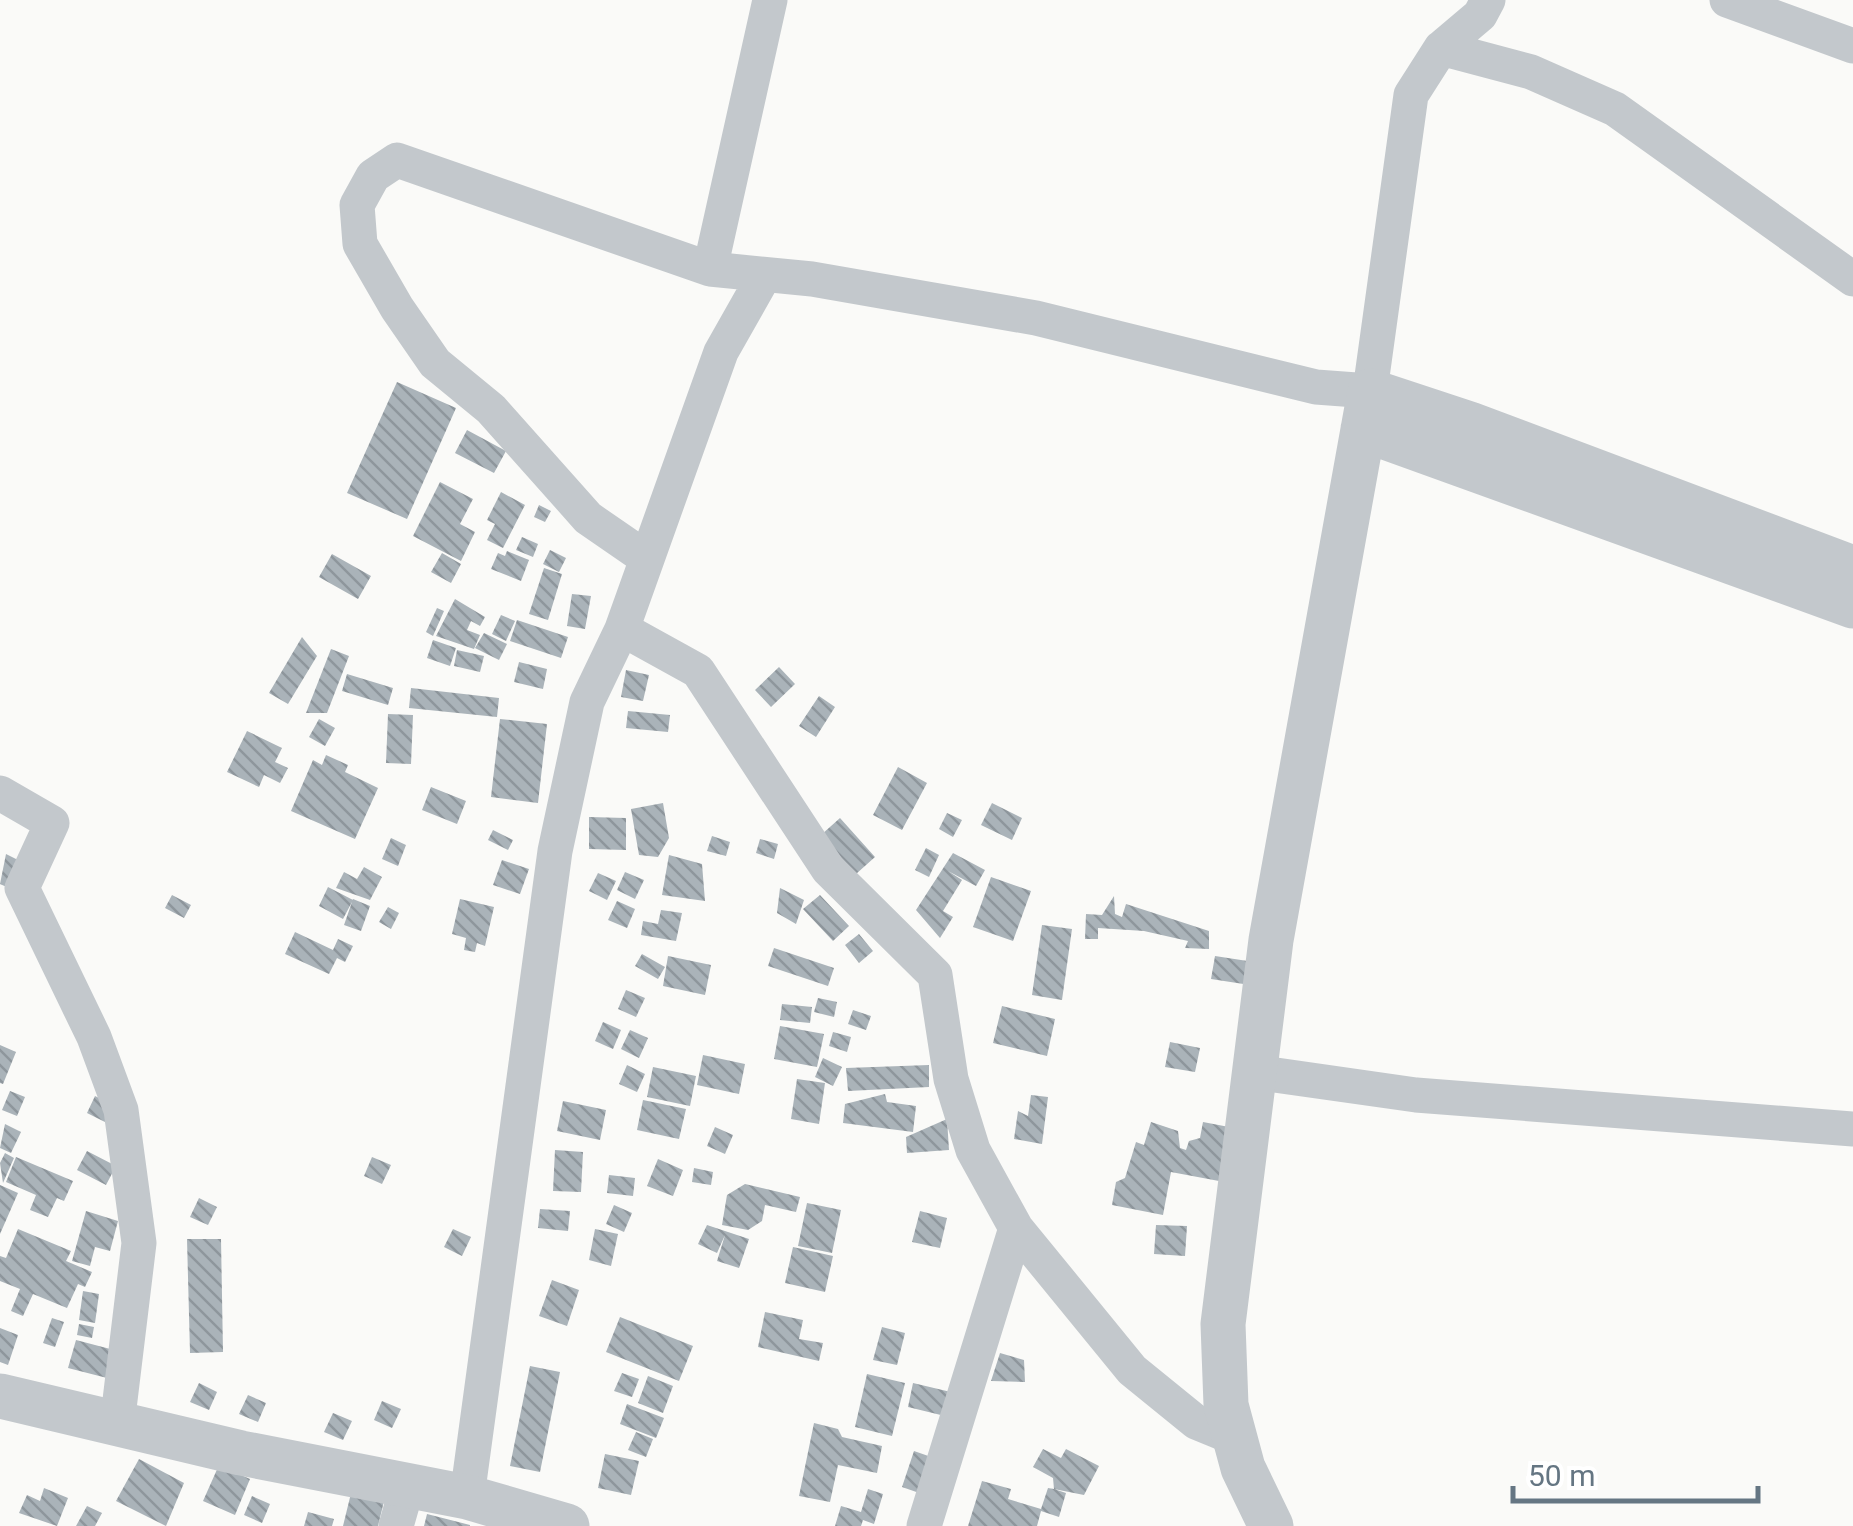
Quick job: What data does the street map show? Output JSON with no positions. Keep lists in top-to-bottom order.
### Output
{
  "scale_bar": "50 m"
}
